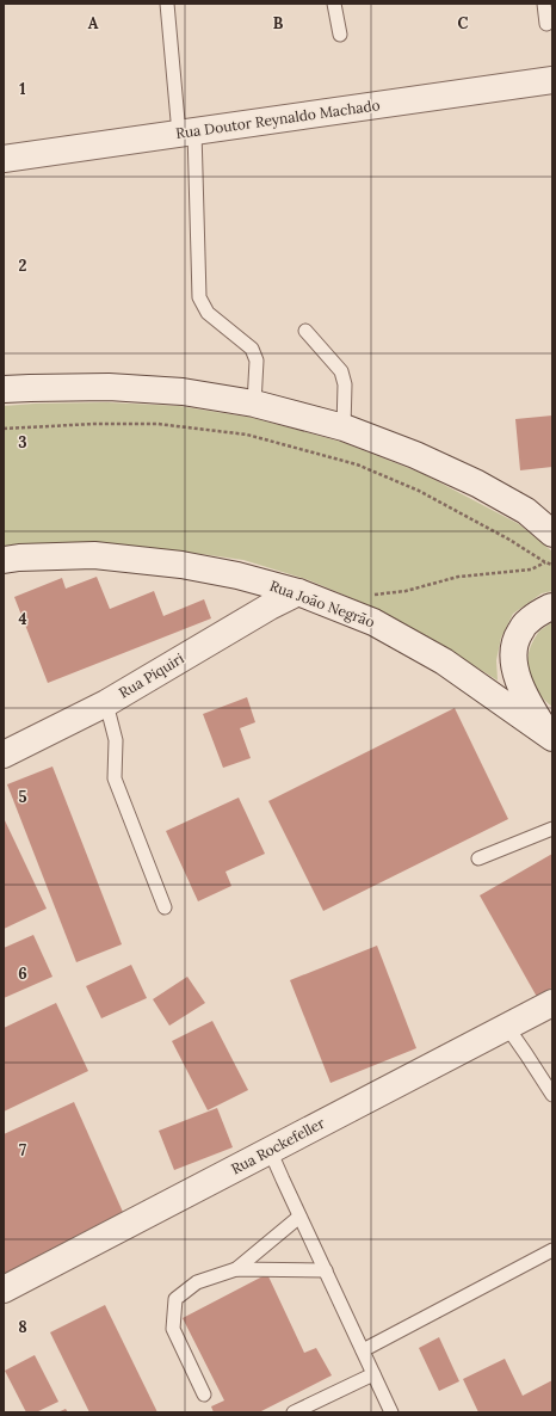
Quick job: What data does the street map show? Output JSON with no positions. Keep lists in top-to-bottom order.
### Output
{
  "streets": {
    "street": [
      "Rua Doutor Reynaldo Machado",
      "Rua João Negrão",
      "Rua Piquiri",
      "Rua Rockefeller"
    ]
  },
  "crossings": [
    ["Rua João Negrão", "Rua Piquiri"]
  ],
  "grid": {
    "columns": ["A", "B", "C"],
    "rows": [
      "1",
      "2",
      "3",
      "4",
      "5",
      "6",
      "7",
      "8"
    ]
  }
}
